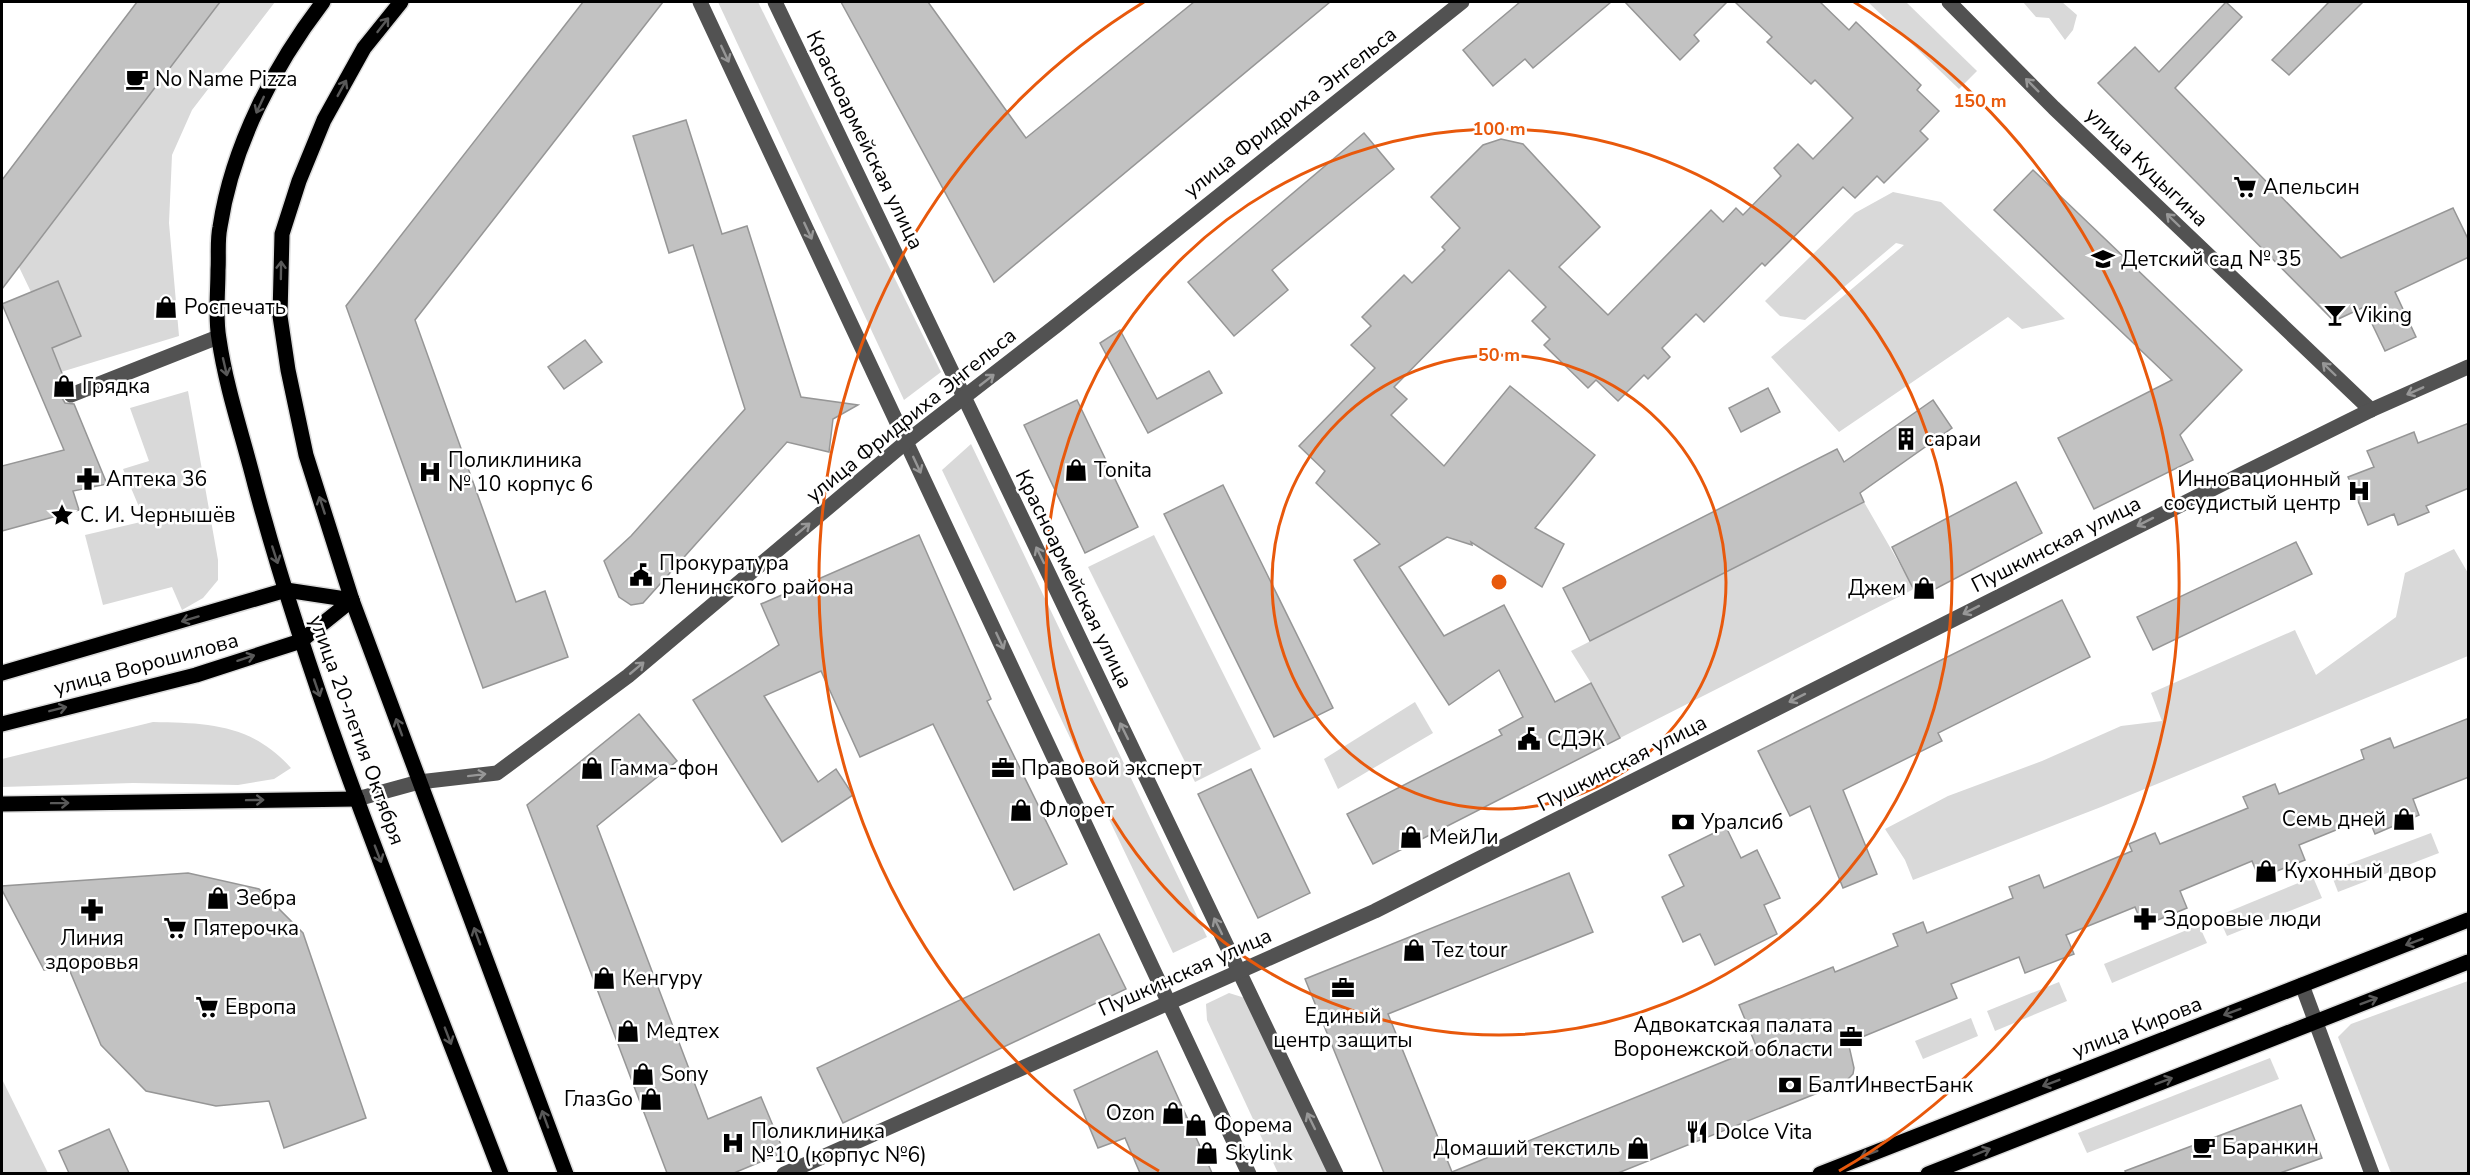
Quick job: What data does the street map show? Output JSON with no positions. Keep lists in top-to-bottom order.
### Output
{
  "streets": {
    "main road": ["улица Ворошилова", "улица 20-летия Октября", "улица Кирова"],
    "street": [
      "улица Фридриха Энгельса",
      "Красноармейская улица",
      "улица Куцыгина",
      "Пушкинская улица"
    ]
  },
  "crossings": [
    ["улица Фридриха Энгельса", "Красноармейская улица"],
    ["улица Фридриха Энгельса", "улица 20-летия Октября"],
    ["Красноармейская улица", "Пушкинская улица"],
    ["улица Куцыгина", "Пушкинская улица"],
    ["улица Ворошилова", "улица 20-летия Октября"]
  ],
  "one_way": ["улица Фридриха Энгельса", "улица Куцыгина", "Пушкинская улица"],
  "places": {
    "cafe": ["No Name Pizza", "Баранкин"],
    "supermarket": ["Апельсин", "Пятерочка", "Европа"],
    "school or university": ["Детский сад № 35"],
    "shop": [
      "Роспечать",
      "Грядка",
      "Tonita",
      "Джем",
      "Гамма-фон",
      "Флорет",
      "Семь дней",
      "МейЛи",
      "Кухонный двор",
      "Зебра",
      "Tez tour",
      "Кенгуру",
      "Медтех",
      "Sony",
      "ГлазGo",
      "Ozon",
      "Форема",
      "Домаший текстиль",
      "Skylink"
    ],
    "bar": ["Viking"],
    "building": ["сараи"],
    "hospital": ["Поликлиника № 10 корпус 6", "Инновационный сосудистый центр", "Поликлиника №10 (корпус №6)"],
    "pharmacy": ["Аптека 36", "Линия здоровья", "Здоровые люди"],
    "place": ["С. И. Чернышёв"],
    "public building": ["Прокуратура Ленинского района", "СДЭК"],
    "office": ["Правовой эксперт", "Единый центр защиты", "Адвокатская палата Воронежской области"],
    "bank": ["Уралсиб", "БалтИнвестБанк"],
    "restaurant": ["Dolce Vita"]
  },
  "rings": ["150 m", "100 m", "50 m"]
}
